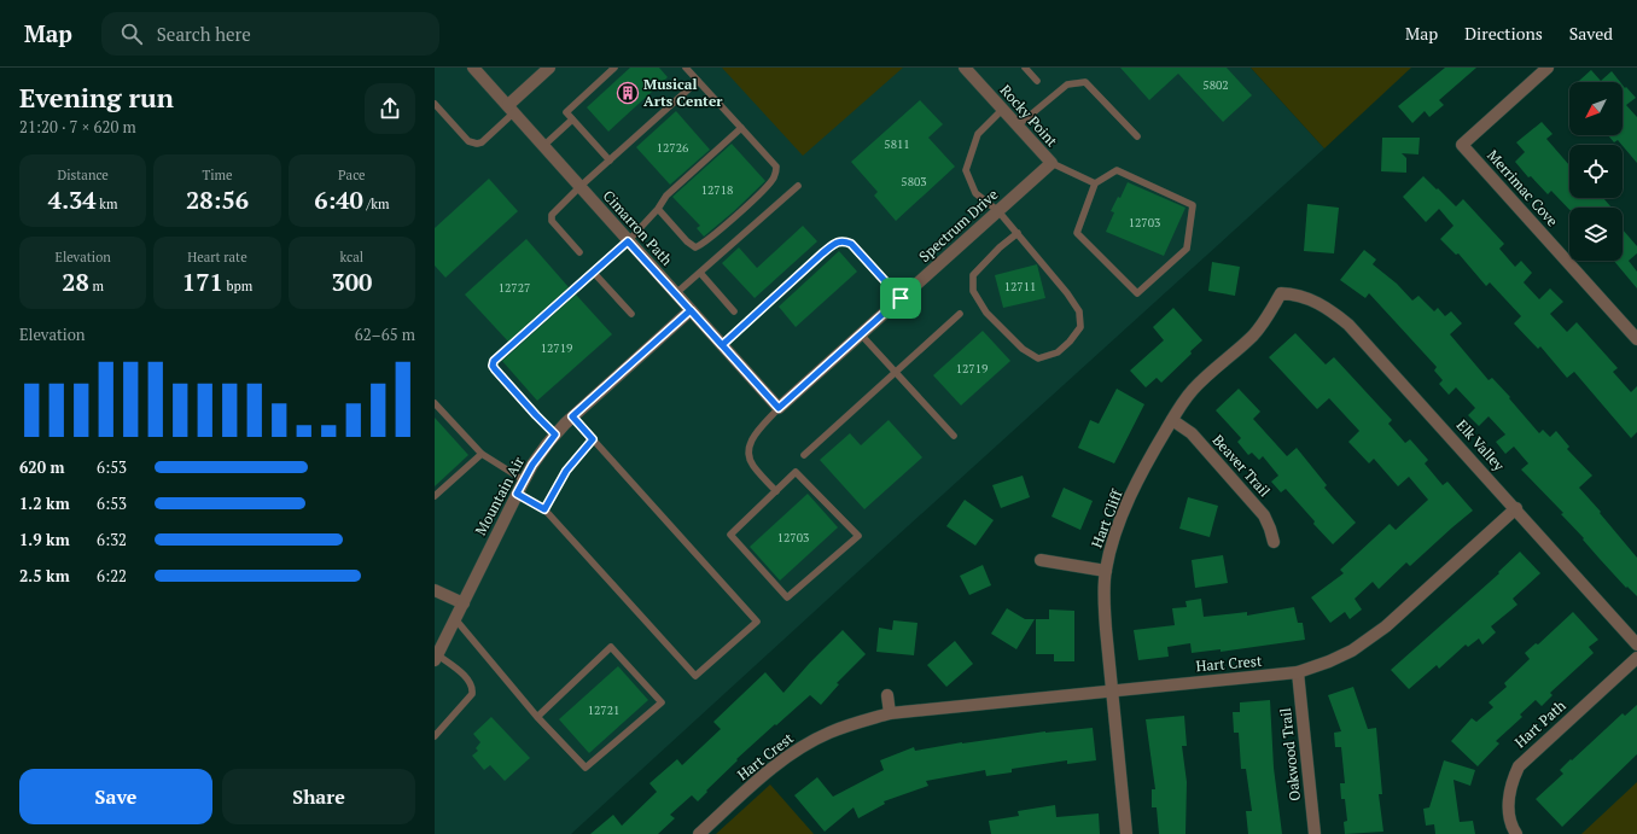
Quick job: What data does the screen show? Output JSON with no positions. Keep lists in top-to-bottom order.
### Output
{
  "streets": {
    "street": [
      "Rocky Point",
      "Merrimac Cove",
      "Spectrum Drive",
      "Cimarron Path",
      "Elk Valley",
      "Beaver Trail",
      "Mountain Air",
      "Hart Cliff",
      "Hart Crest",
      "Hart Path",
      "Oakwood Trail"
    ]
  },
  "crossings": [
    ["Rocky Point", "Spectrum Drive"],
    ["Spectrum Drive", "Cimarron Path"],
    ["Cimarron Path", "Mountain Air"],
    ["Elk Valley", "Hart Cliff"],
    ["Elk Valley", "Hart Crest"],
    ["Beaver Trail", "Hart Cliff"],
    ["Hart Cliff", "Hart Crest"],
    ["Hart Crest", "Oakwood Trail"]
  ],
  "places": {
    "building": ["Musical Arts Center"]
  },
  "house_numbers": [
    "5802",
    "5811",
    "12726",
    "5803",
    "12718",
    "12703",
    "12711",
    "12727",
    "12719",
    "12719",
    "12703",
    "12721"
  ],
  "north": "bottom left",
  "page": {
    "header": "Map",
    "search": "Search here",
    "nav": ["Map", "Directions", "Saved"],
    "heading": ["Evening run", "21:20 · 7 × 620 m"],
    "stats": [
      ["Distance", "4.34 km"],
      ["Time", "28:56"],
      ["Pace", "6:40 /km"],
      ["Elevation", "28 m"],
      ["Heart rate", "171 bpm"],
      ["kcal", "300"]
    ],
    "chart": ["Elevation", "62–65 m"],
    "list": [
      {
        "name": "620 m",
        "note": "6:53"
      },
      {
        "name": "1.2 km",
        "note": "6:53"
      },
      {
        "name": "1.9 km",
        "note": "6:32"
      },
      {
        "name": "2.5 km",
        "note": "6:22"
      }
    ],
    "buttons": ["Save", "Share"]
  }
}
